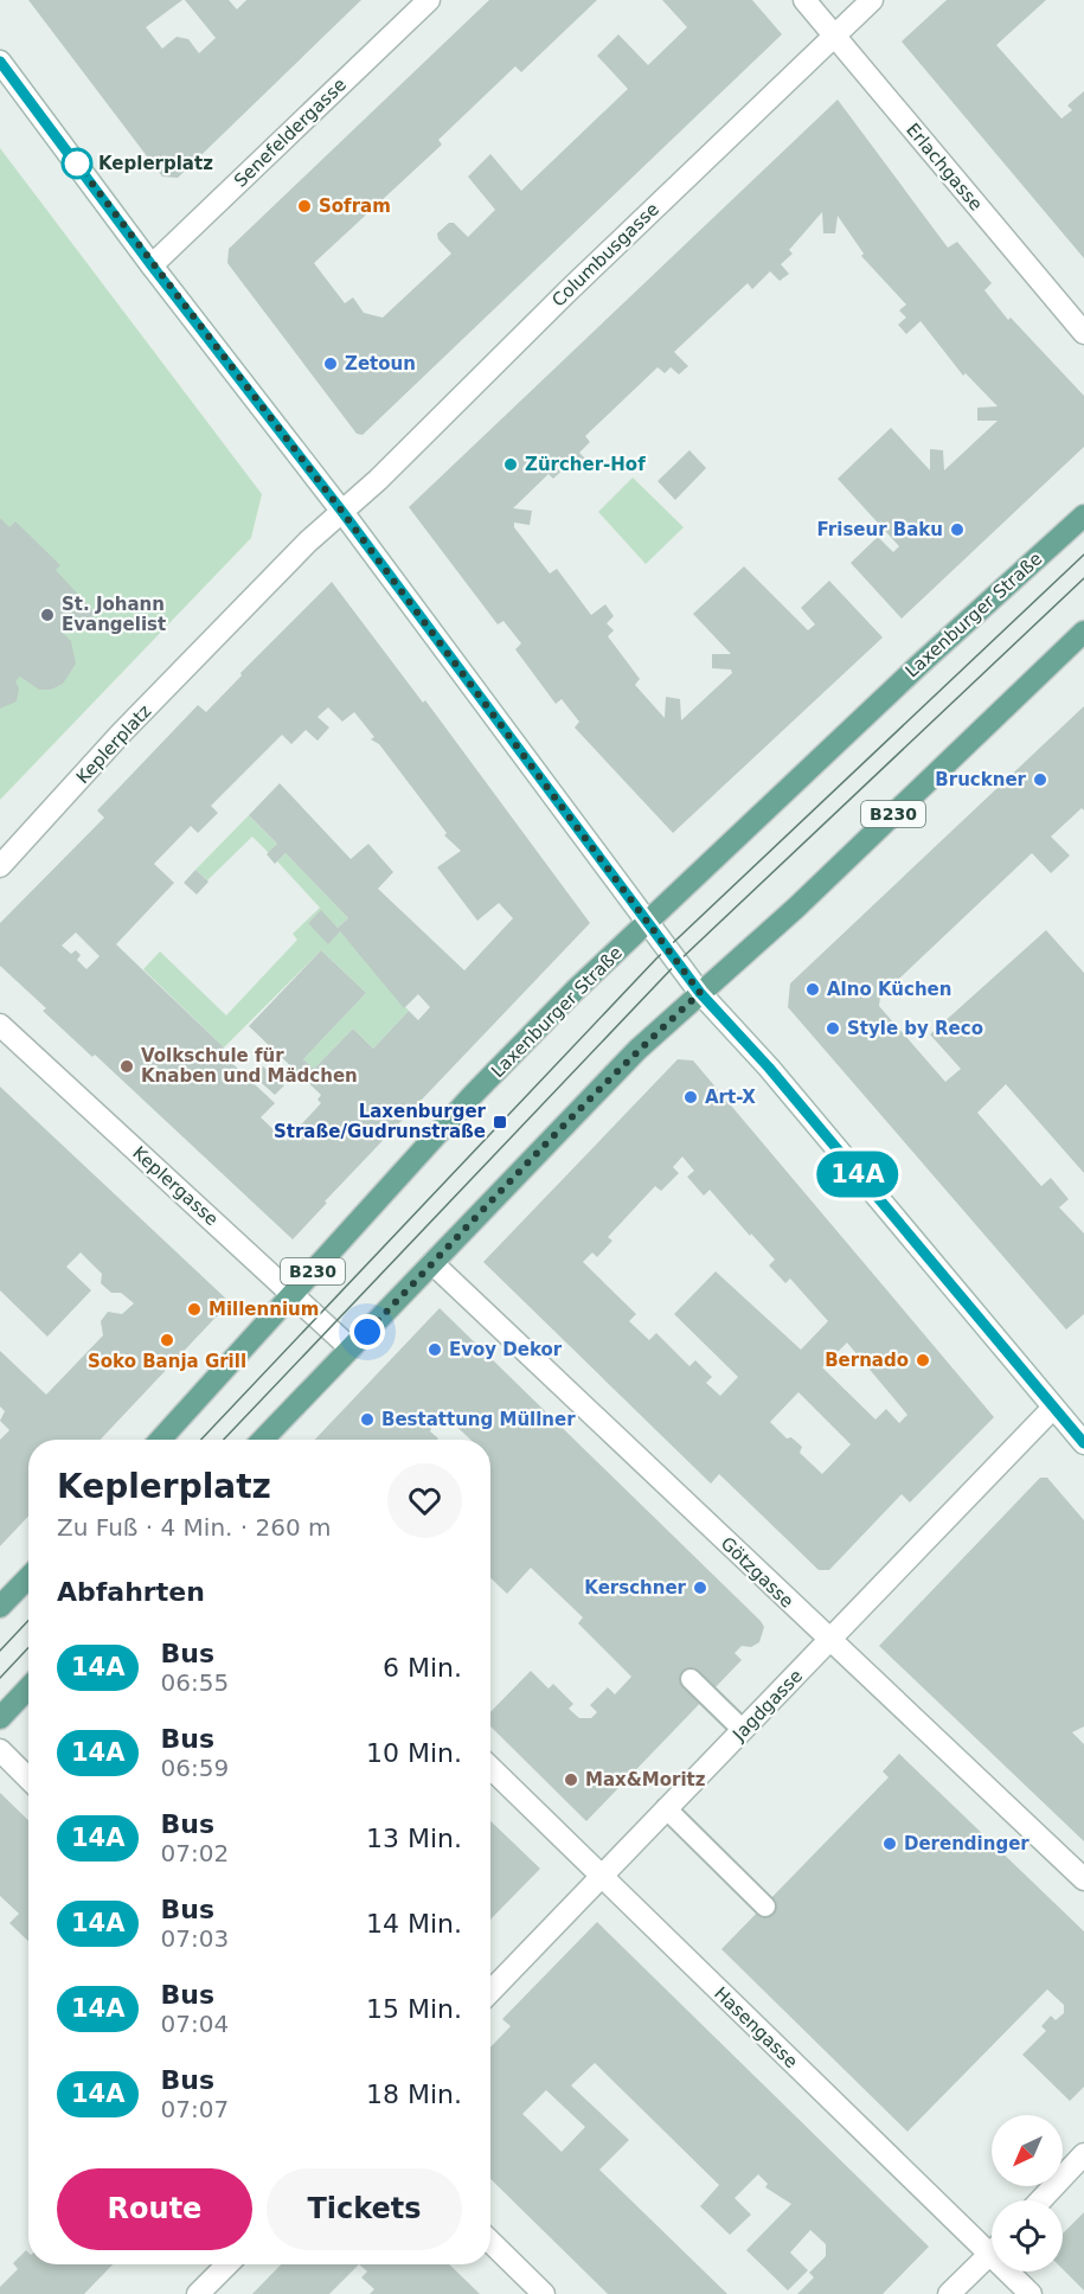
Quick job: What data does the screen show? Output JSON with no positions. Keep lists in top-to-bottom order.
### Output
{
  "streets": {
    "main road": ["Laxenburger Straße", "B230"],
    "street": [
      "Senefeldergasse",
      "Erlachgasse",
      "Columbusgasse",
      "Keplerplatz",
      "Keplergasse",
      "Götzgasse",
      "Jagdgasse",
      "Hasengasse"
    ]
  },
  "crossings": [
    ["Erlachgasse", "Columbusgasse"],
    ["Columbusgasse", "Keplerplatz"],
    ["Laxenburger Straße", "Keplergasse"],
    ["B230", "Keplergasse"],
    ["B230", "Götzgasse"],
    ["Götzgasse", "Jagdgasse"],
    ["Jagdgasse", "Hasengasse"]
  ],
  "places": {
    "other": [
      "Keplerplatz",
      "Sofram",
      "Zetoun",
      "Zürcher-Hof",
      "Friseur Baku",
      "St. Johann Evangelist",
      "Bruckner",
      "Alno Küchen",
      "Style by Reco",
      "Volkschule für Knaben und Mädchen",
      "Art-X",
      "Millennium",
      "Soko Banja Grill",
      "Evoy Dekor",
      "Bernado",
      "Bestattung Müllner",
      "Kerschner",
      "Max&Moritz",
      "Derendinger"
    ],
    "transit": ["Laxenburger Straße/Gudrunstraße"]
  },
  "lines": ["bus line 14A"],
  "north": "bottom left",
  "page": {
    "on_map": "14A",
    "heading": [
      ["Keplerplatz", "Zu Fuß · 4 Min. · 260 m"],
      "Abfahrten"
    ],
    "list": [
      {
        "mark": "14A",
        "name": "Bus",
        "note": "06:55",
        "value": "6 Min."
      },
      {
        "mark": "14A",
        "name": "Bus",
        "note": "06:59",
        "value": "10 Min."
      },
      {
        "mark": "14A",
        "name": "Bus",
        "note": "07:02",
        "value": "13 Min."
      },
      {
        "mark": "14A",
        "name": "Bus",
        "note": "07:03",
        "value": "14 Min."
      },
      {
        "mark": "14A",
        "name": "Bus",
        "note": "07:04",
        "value": "15 Min."
      },
      {
        "mark": "14A",
        "name": "Bus",
        "note": "07:07",
        "value": "18 Min."
      }
    ],
    "buttons": ["Route", "Tickets"]
  }
}
